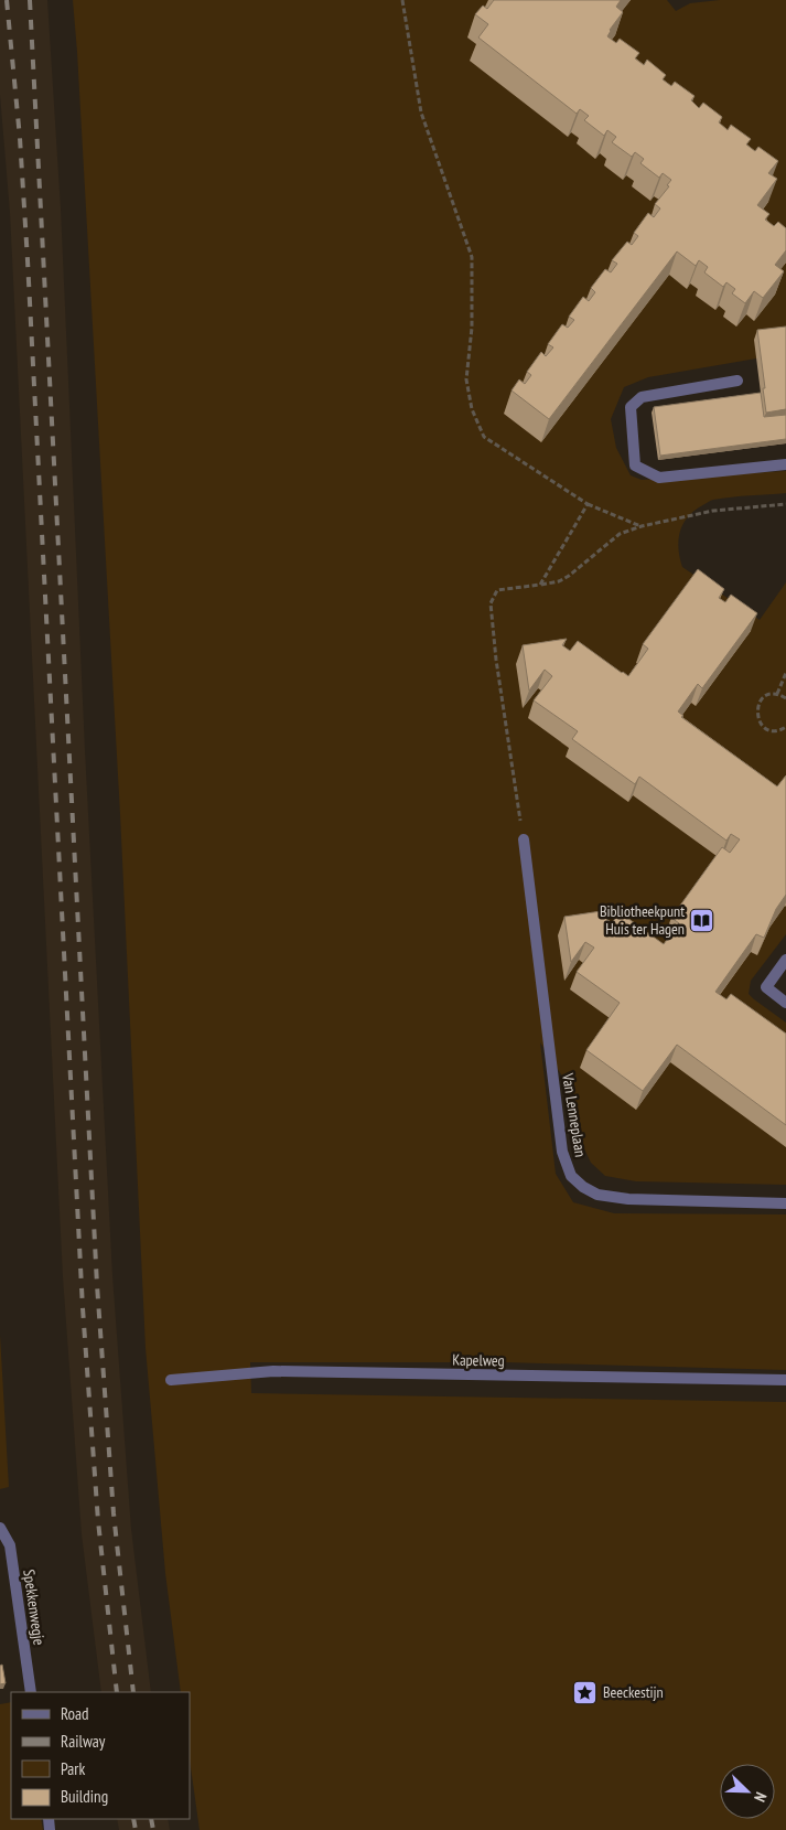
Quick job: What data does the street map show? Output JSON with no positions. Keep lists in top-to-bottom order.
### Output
{
  "streets": {
    "street": ["Van Lenneplaan", "Kapelweg", "Spekkenwegje"]
  },
  "places": {
    "library": ["Bibliotheekpunt Huis ter Hagen"],
    "place": ["Beeckestijn"]
  },
  "legend": [
    "Road",
    "Railway",
    "Park",
    "Building"
  ],
  "north": "bottom right"
}
